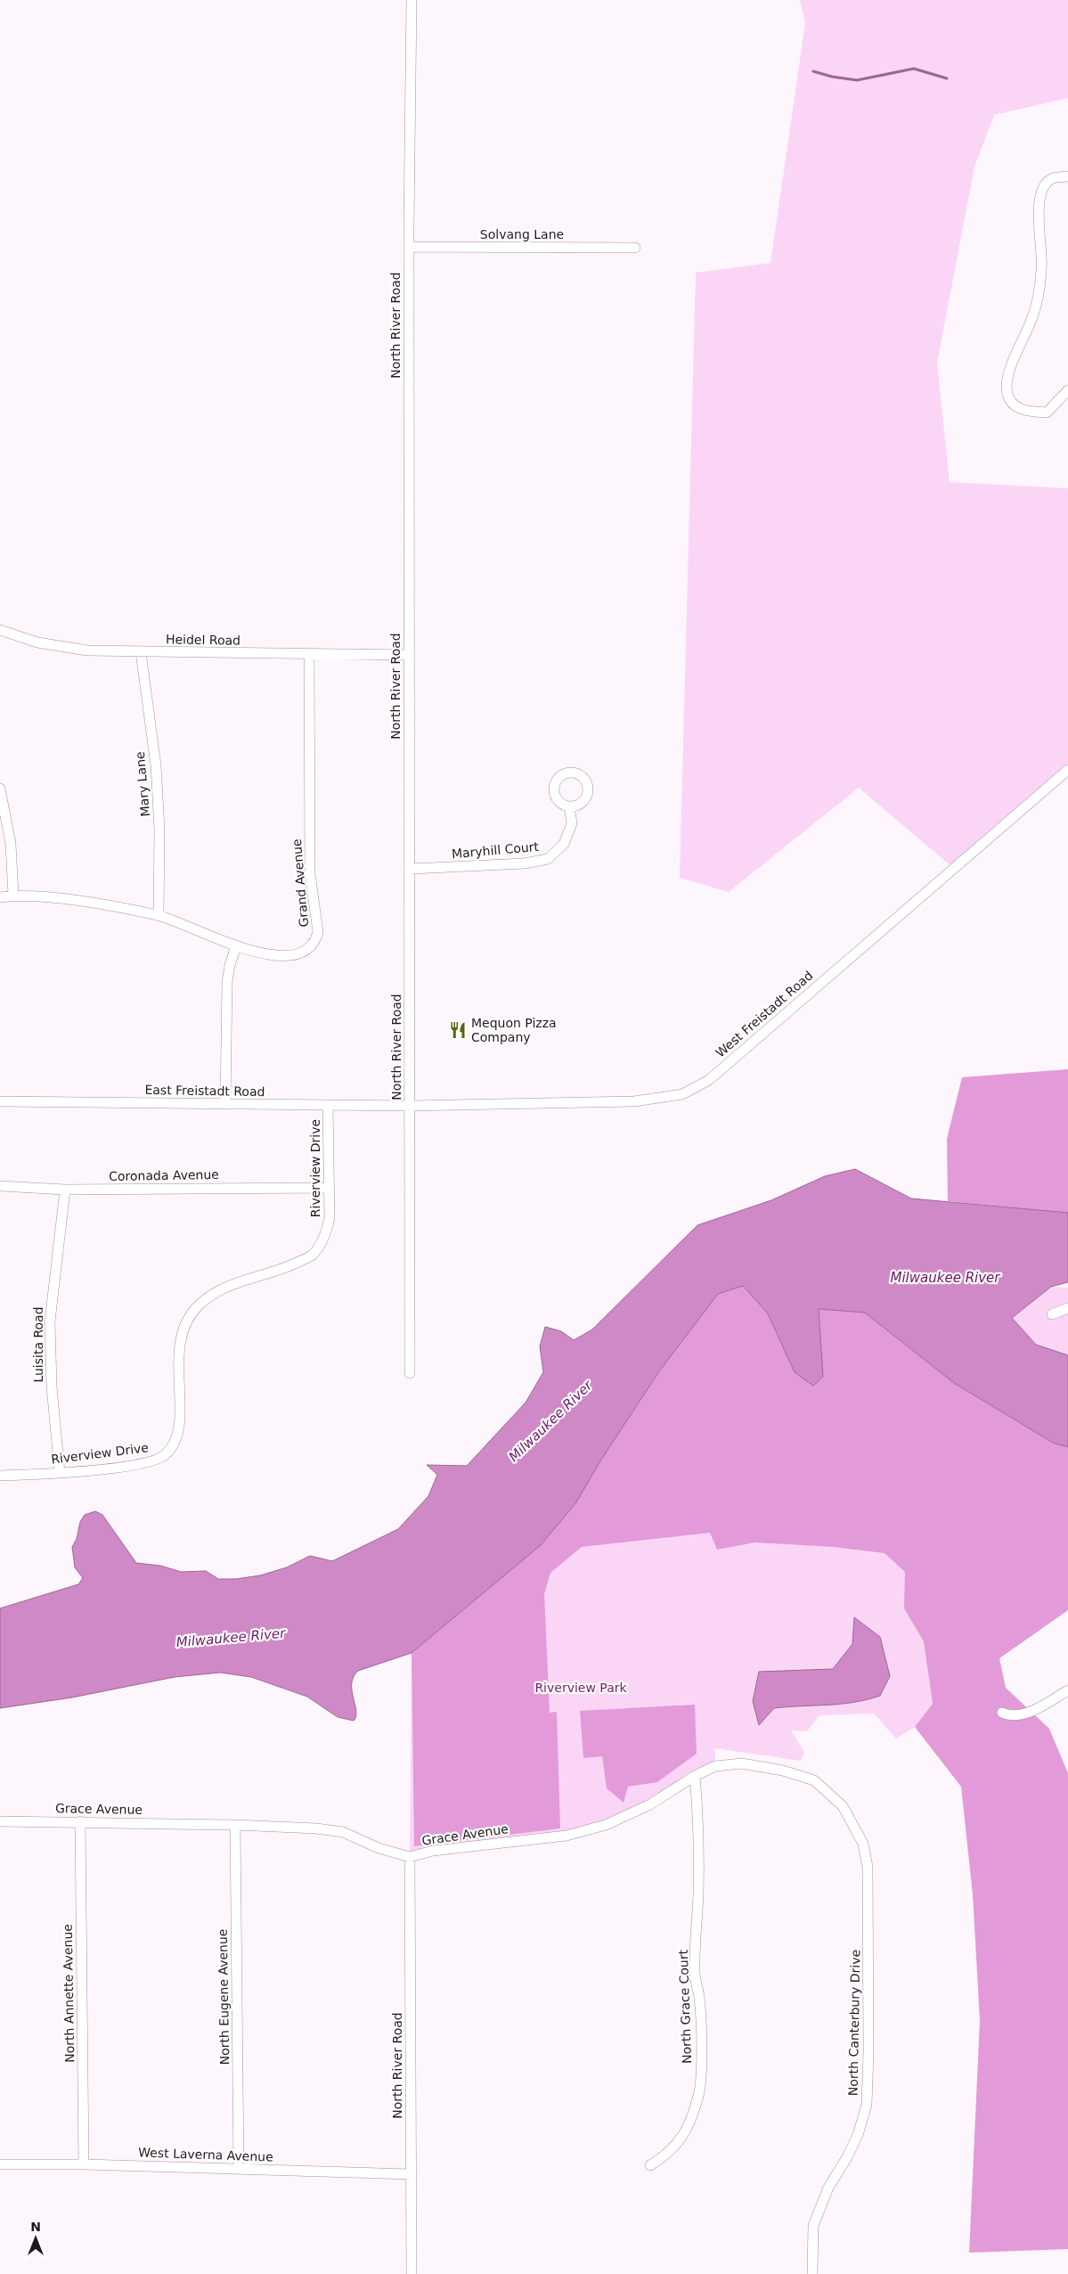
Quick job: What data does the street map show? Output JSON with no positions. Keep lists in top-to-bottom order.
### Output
{
  "streets": {
    "street": [
      "Solvang Lane",
      "North River Road",
      "Heidel Road",
      "Mary Lane",
      "Maryhill Court",
      "Grand Avenue",
      "West Freistadt Road",
      "East Freistadt Road",
      "Riverview Drive",
      "Coronada Avenue",
      "Luisita Road",
      "Grace Avenue",
      "North Annette Avenue",
      "North Eugene Avenue",
      "North Grace Court",
      "North Canterbury Drive",
      "West Laverna Avenue"
    ]
  },
  "crossings": [
    ["Solvang Lane", "North River Road"],
    ["North River Road", "Heidel Road"],
    ["North River Road", "Maryhill Court"],
    ["North River Road", "West Freistadt Road"],
    ["North River Road", "East Freistadt Road"],
    ["North River Road", "Grace Avenue"],
    ["North River Road", "West Laverna Avenue"],
    ["Heidel Road", "Mary Lane"],
    ["Heidel Road", "Grand Avenue"],
    ["Mary Lane", "Grand Avenue"],
    ["West Freistadt Road", "East Freistadt Road"],
    ["East Freistadt Road", "Riverview Drive"],
    ["Riverview Drive", "Coronada Avenue"],
    ["Riverview Drive", "Luisita Road"],
    ["Coronada Avenue", "Luisita Road"],
    ["Grace Avenue", "North Annette Avenue"],
    ["Grace Avenue", "North Eugene Avenue"],
    ["Grace Avenue", "North Grace Court"],
    ["Grace Avenue", "North Canterbury Drive"],
    ["North Annette Avenue", "West Laverna Avenue"],
    ["North Eugene Avenue", "West Laverna Avenue"]
  ],
  "water": ["Milwaukee River"],
  "parks": ["Riverview Park"],
  "places": {
    "restaurant": ["Mequon Pizza Company"]
  },
  "north": "top"
}
